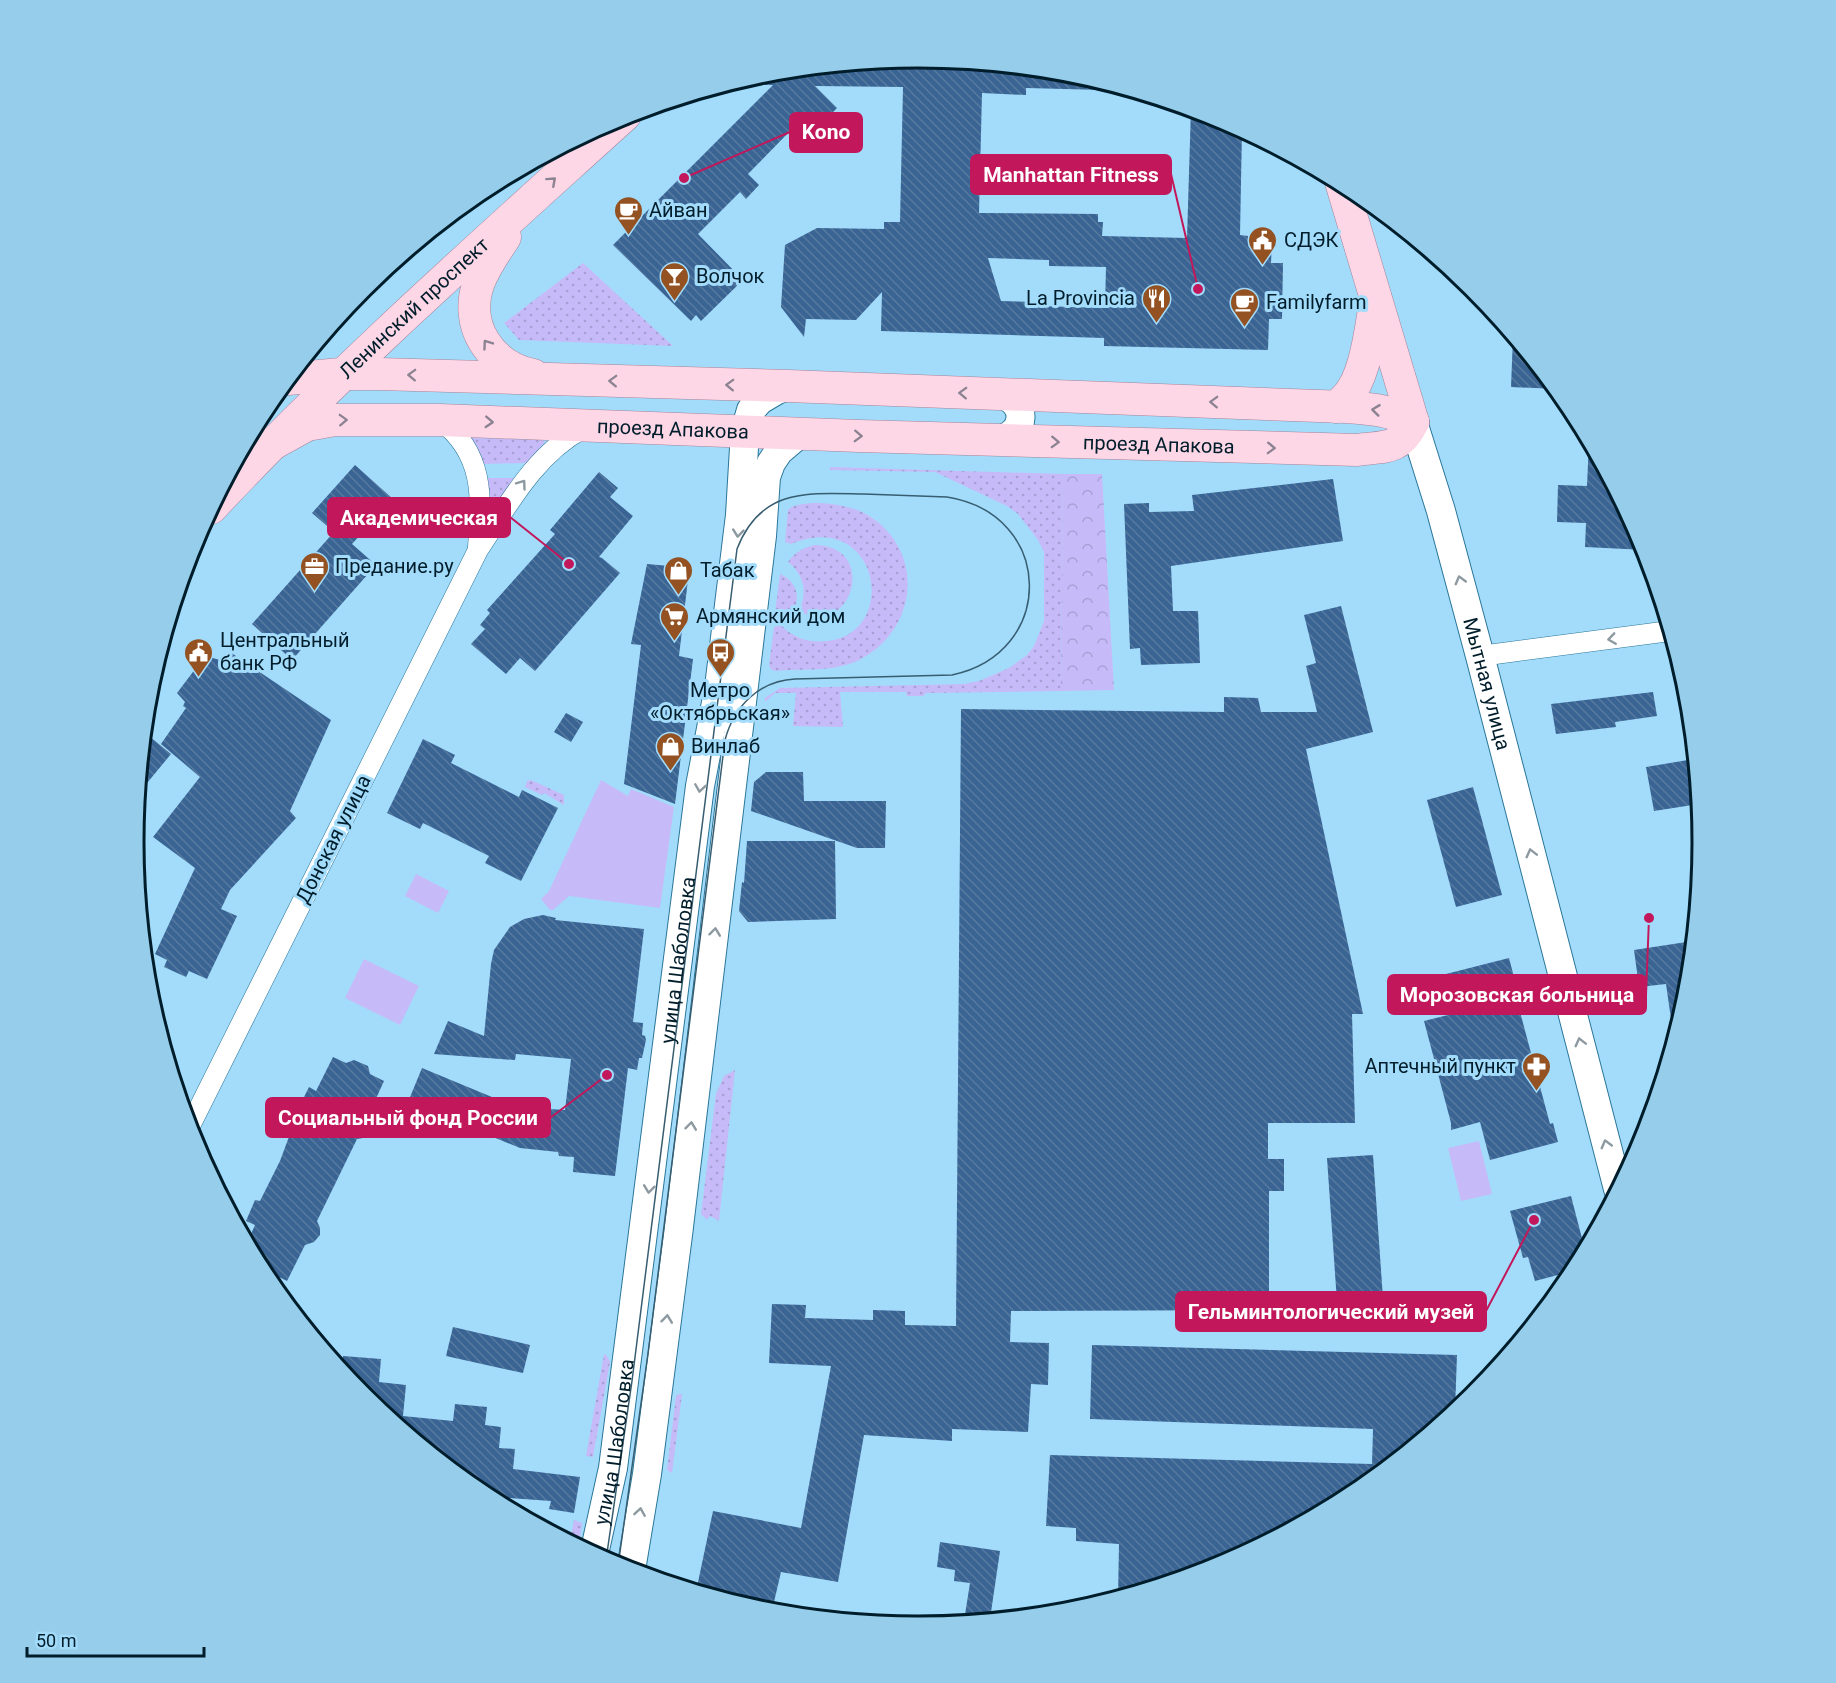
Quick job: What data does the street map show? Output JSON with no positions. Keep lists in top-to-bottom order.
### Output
{
  "streets": {
    "main road": [
      "Ленинский проспект",
      "проезд Апакова",
      "Мытная улица",
      "улица Шаболовка"
    ],
    "street": ["Донская улица"]
  },
  "crossings": [
    ["Ленинский проспект", "проезд Апакова"],
    ["проезд Апакова", "Мытная улица"],
    ["проезд Апакова", "Донская улица"],
    ["проезд Апакова", "улица Шаболовка"]
  ],
  "one_way": ["Мытная улица"],
  "places": {
    "other": [
      "Kono",
      "Manhattan Fitness",
      "Академическая",
      "Морозовская больница",
      "Социальный фонд России",
      "Гельминтологический музей"
    ],
    "cafe": ["Айван", "Familyfarm"],
    "public building": ["СДЭК", "Центральный банк РФ"],
    "bar": ["Волчок"],
    "restaurant": ["La Provincia"],
    "office": ["Предание.ру"],
    "shop": ["Табак", "Винлаб"],
    "supermarket": ["Армянский дом"],
    "bus stop": ["Метро «Октябрьская»"],
    "pharmacy": ["Аптечный пункт"]
  },
  "scale_bar": "50 m"
}
